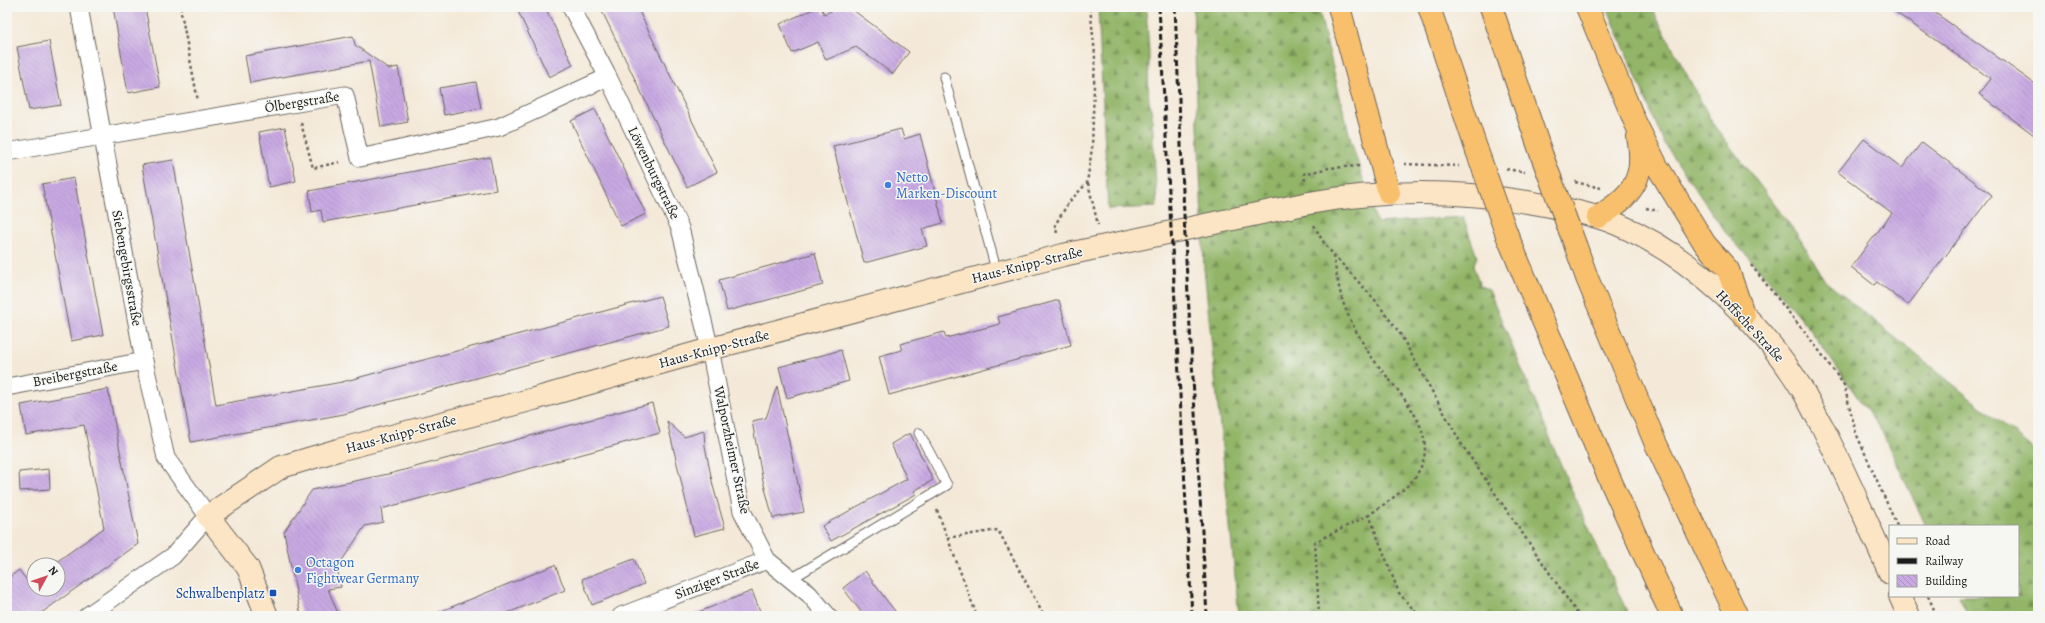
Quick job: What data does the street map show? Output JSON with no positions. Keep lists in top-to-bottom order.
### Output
{
  "streets": {
    "street": [
      "Ölbergstraße",
      "Löwenburgstraße",
      "Haus-Knipp-Straße",
      "Siebengebirgsstraße",
      "Hoffsche Straße",
      "Breibergstraße",
      "Walporzheimer Straße",
      "Sinziger Straße"
    ]
  },
  "crossings": [
    ["Ölbergstraße", "Siebengebirgsstraße"],
    ["Löwenburgstraße", "Haus-Knipp-Straße"],
    ["Löwenburgstraße", "Walporzheimer Straße"],
    ["Haus-Knipp-Straße", "Siebengebirgsstraße"],
    ["Haus-Knipp-Straße", "Hoffsche Straße"],
    ["Haus-Knipp-Straße", "Walporzheimer Straße"],
    ["Siebengebirgsstraße", "Breibergstraße"],
    ["Walporzheimer Straße", "Sinziger Straße"]
  ],
  "places": {
    "other": ["Netto Marken-Discount", "Octagon Fightwear Germany"],
    "transit": ["Schwalbenplatz"]
  },
  "legend": ["Road", "Railway", "Building"],
  "north": "top right"
}
